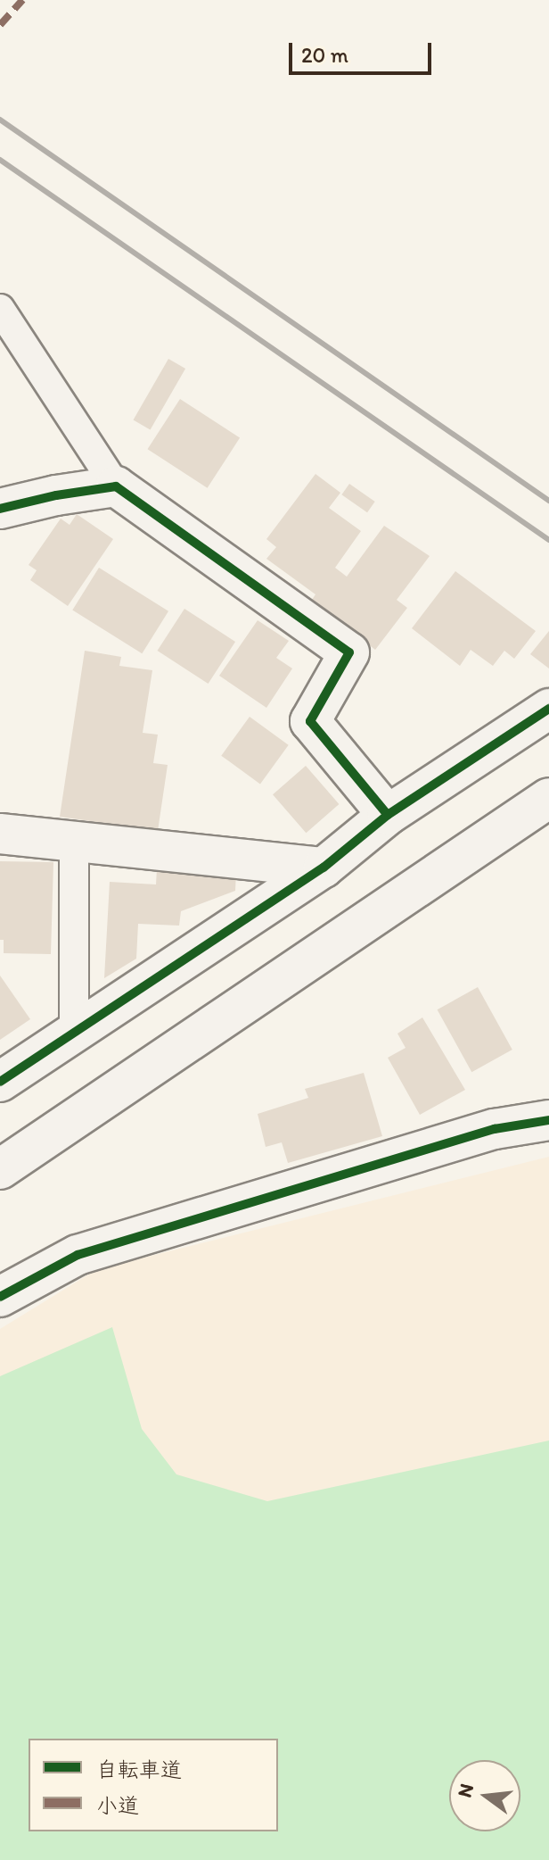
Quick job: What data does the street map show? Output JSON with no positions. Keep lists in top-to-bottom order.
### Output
{
  "legend": ["自転車道", "小道"],
  "scale_bar": "20 m",
  "north": "left"
}
